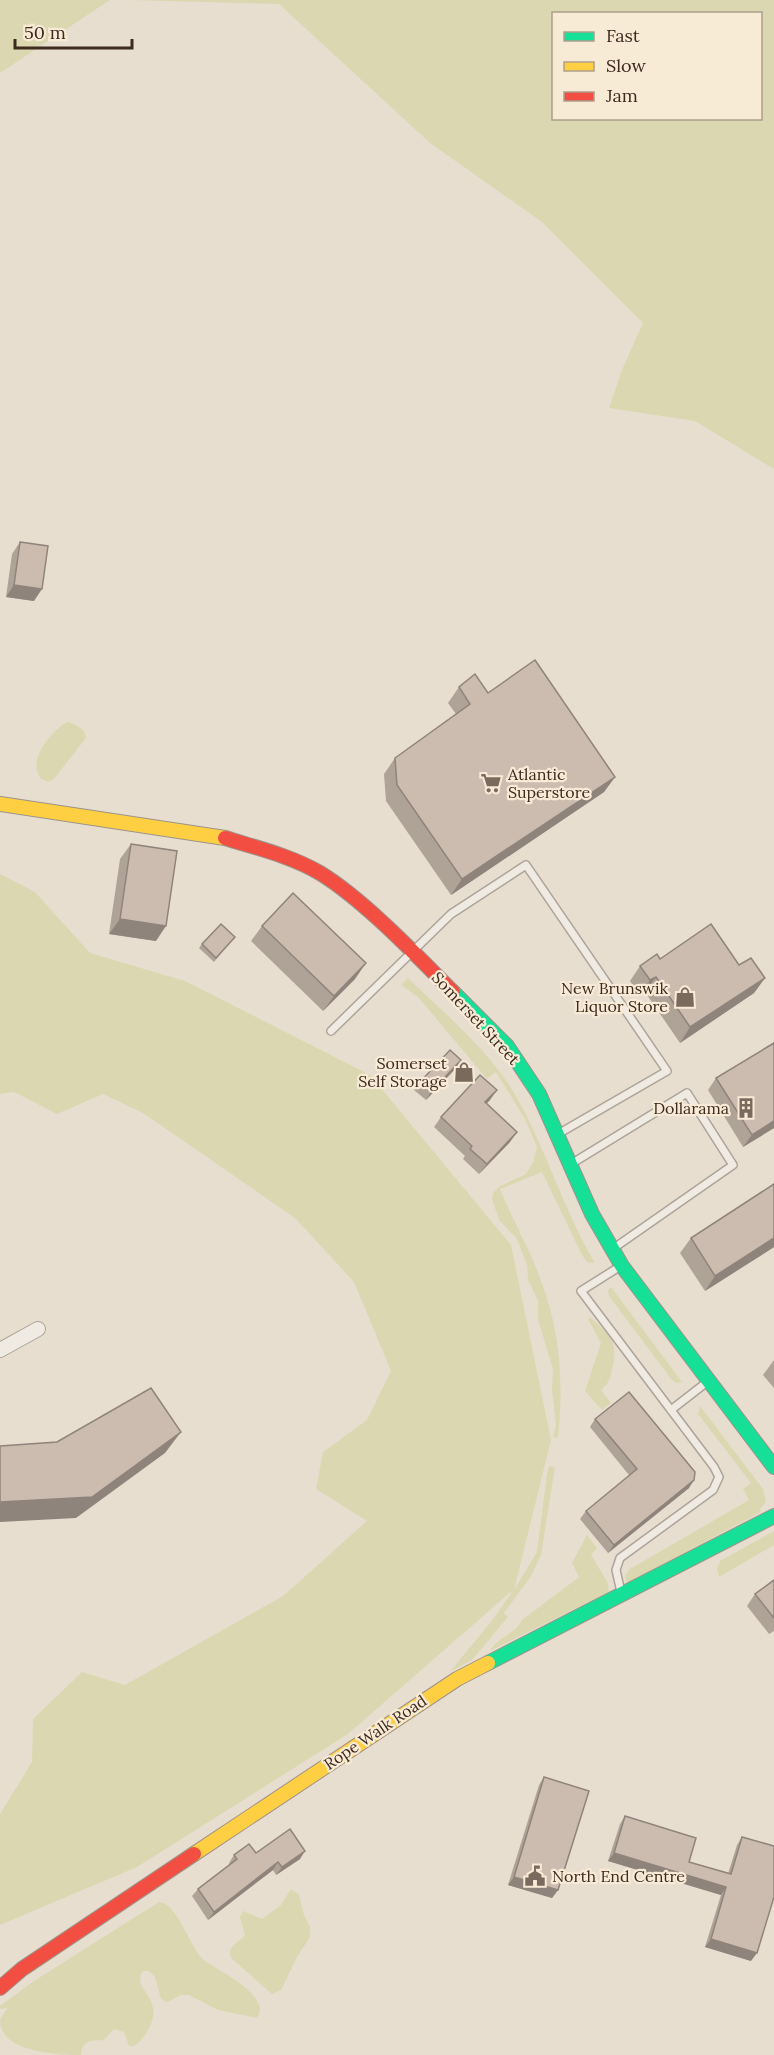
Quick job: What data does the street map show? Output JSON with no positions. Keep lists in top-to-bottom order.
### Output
{
  "streets": {
    "main road": ["Somerset Street", "Rope Walk Road"]
  },
  "places": {
    "supermarket": ["Atlantic Superstore"],
    "shop": ["New Brunswik Liquor Store", "Somerset Self Storage"],
    "building": ["Dollarama"],
    "public building": ["North End Centre"]
  },
  "legend": ["Fast", "Slow", "Jam"],
  "scale_bar": "50 m"
}
